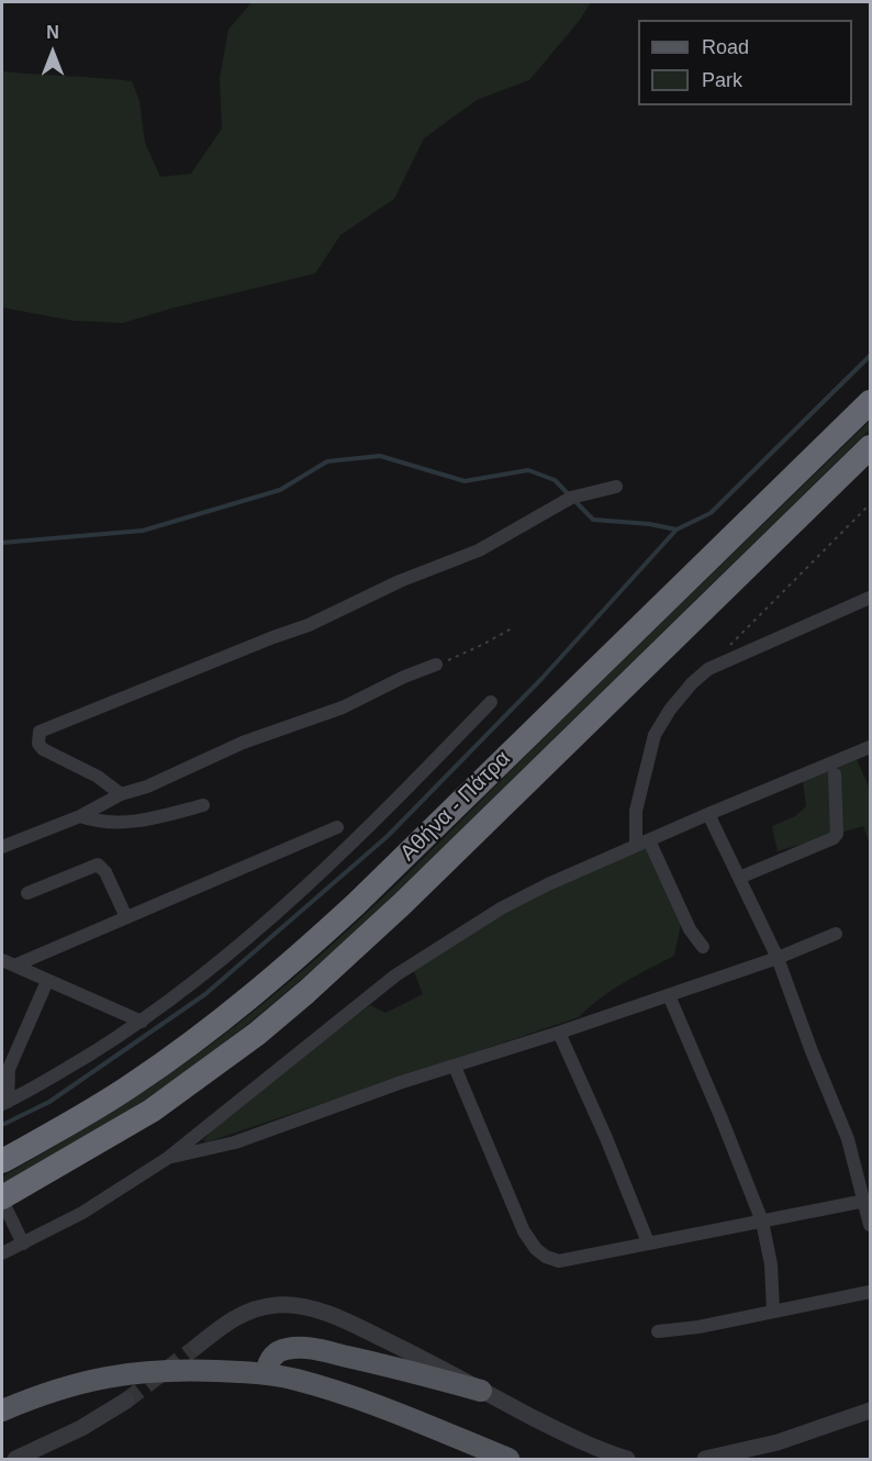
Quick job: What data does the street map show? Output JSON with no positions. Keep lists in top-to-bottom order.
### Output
{
  "streets": {
    "highway": ["Αθήνα - Πάτρα"]
  },
  "legend": ["Road", "Park"],
  "north": "top"
}
